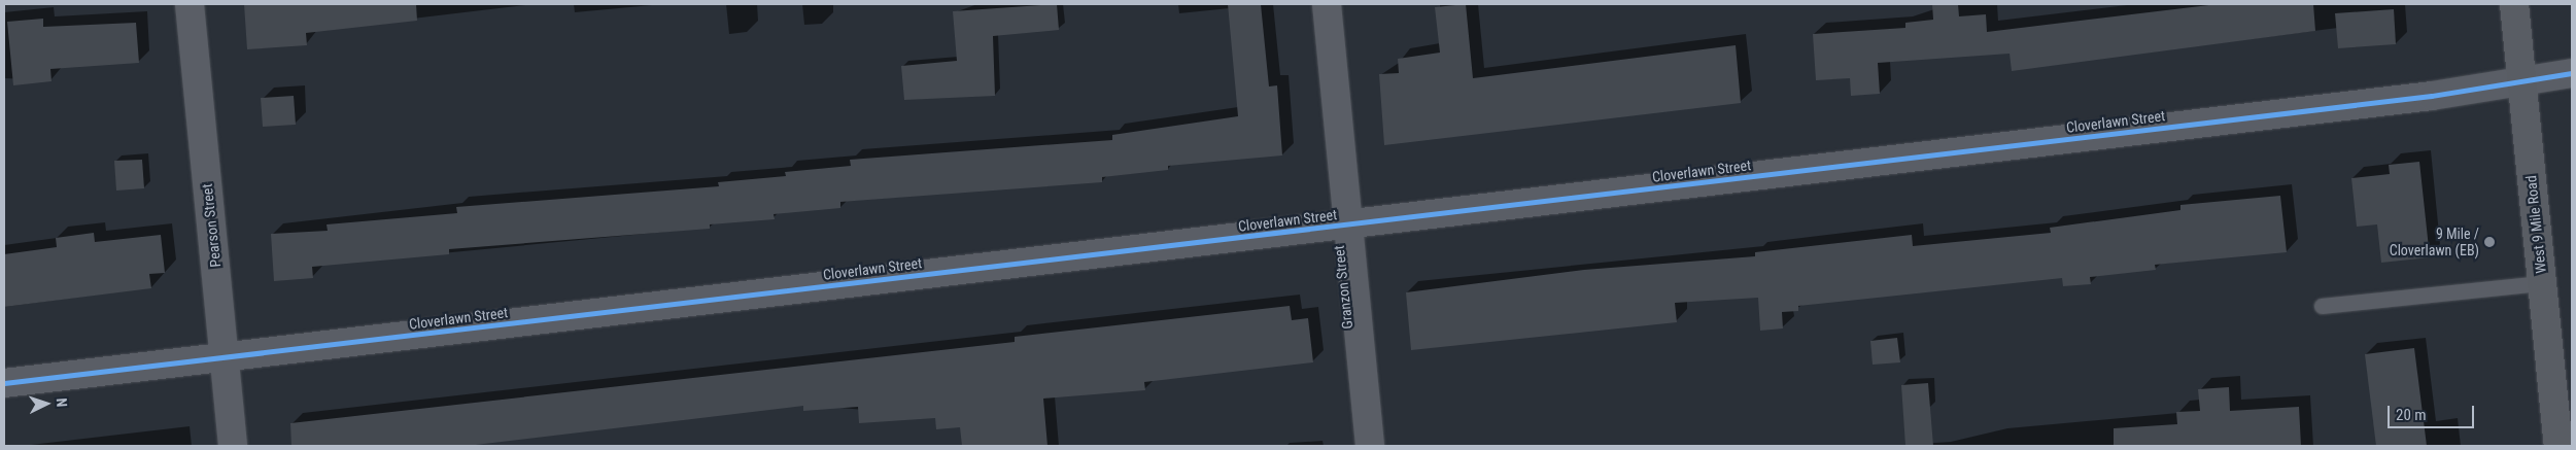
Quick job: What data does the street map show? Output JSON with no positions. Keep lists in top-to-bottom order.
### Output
{
  "streets": {
    "main road": ["West 9 Mile Road"],
    "street": ["Cloverlawn Street", "Pearson Street", "Granzon Street"]
  },
  "crossings": [
    ["Cloverlawn Street", "West 9 Mile Road"],
    ["Cloverlawn Street", "Pearson Street"],
    ["Cloverlawn Street", "Granzon Street"]
  ],
  "places": ["9 Mile / Cloverlawn (EB)"],
  "scale_bar": "20 m",
  "north": "right"
}
